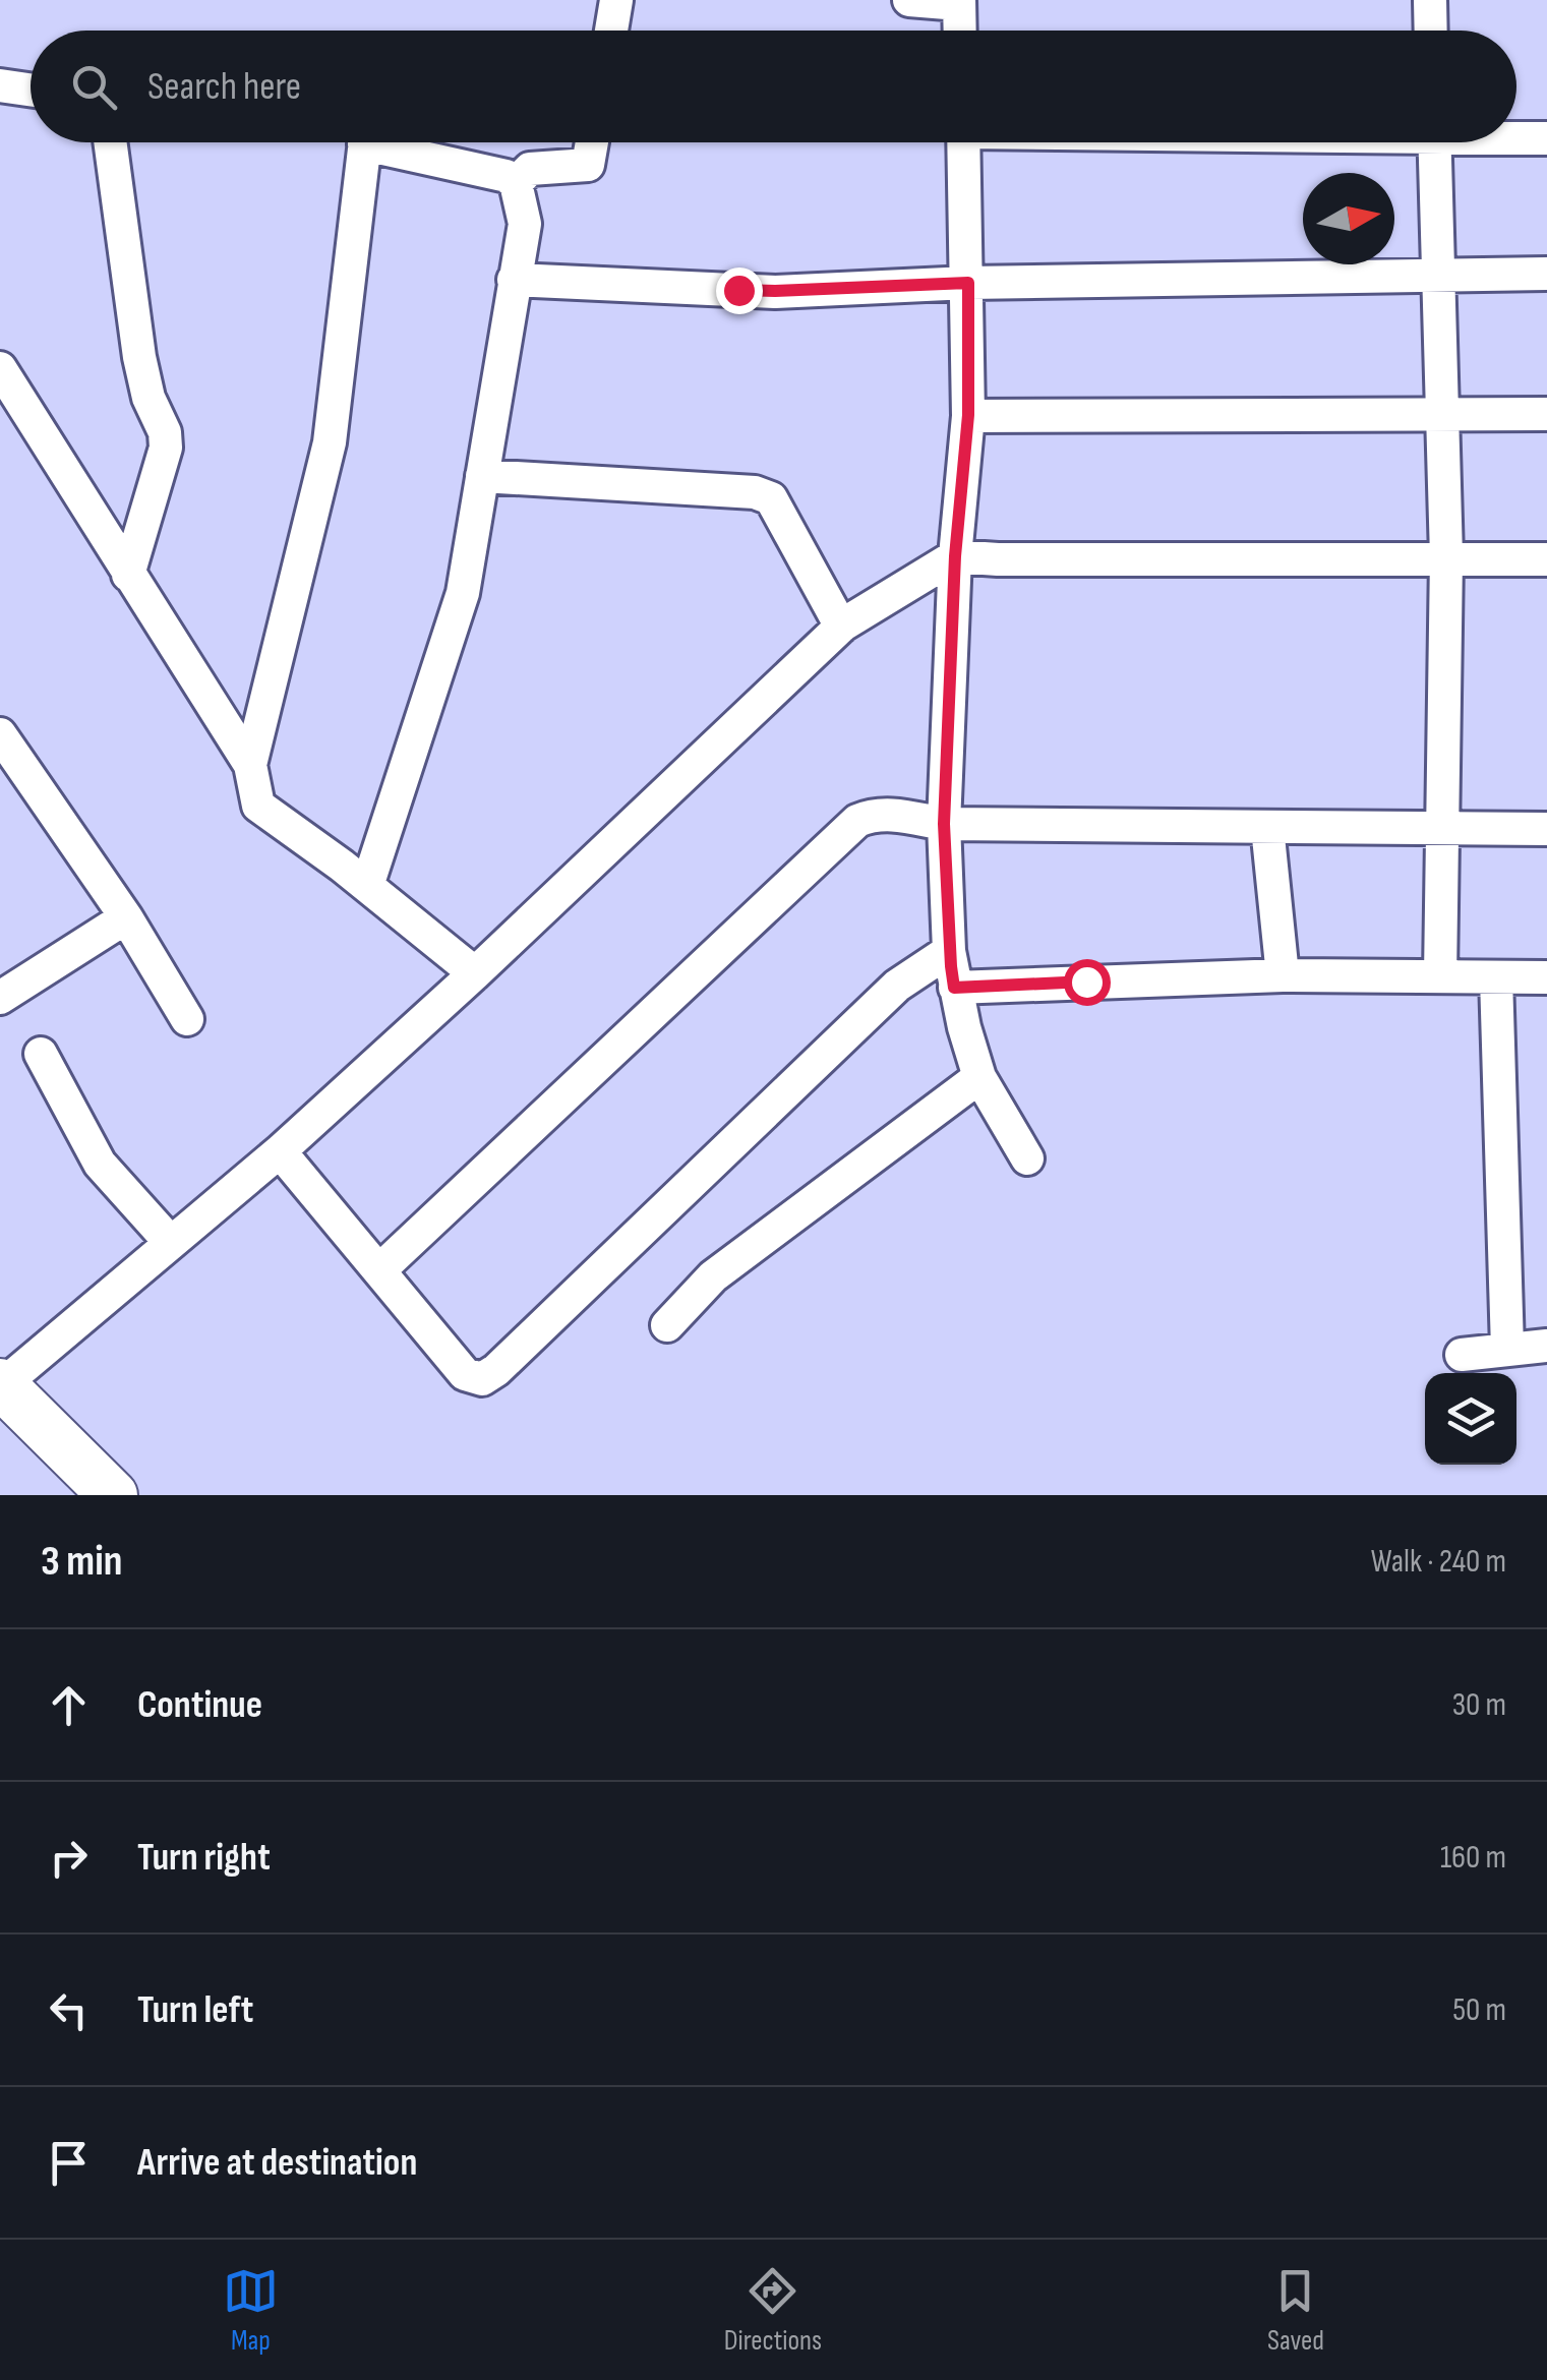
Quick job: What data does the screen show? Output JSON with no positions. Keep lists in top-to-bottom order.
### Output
{
  "north": "right",
  "page": {
    "search": "Search here",
    "heading": ["3 min", "Walk · 240 m"],
    "list": [
      ["Continue", "30 m"],
      ["Turn right", "160 m"],
      ["Turn left", "50 m"],
      "Arrive at destination"
    ],
    "nav": ["Map", "Directions", "Saved"]
  }
}
